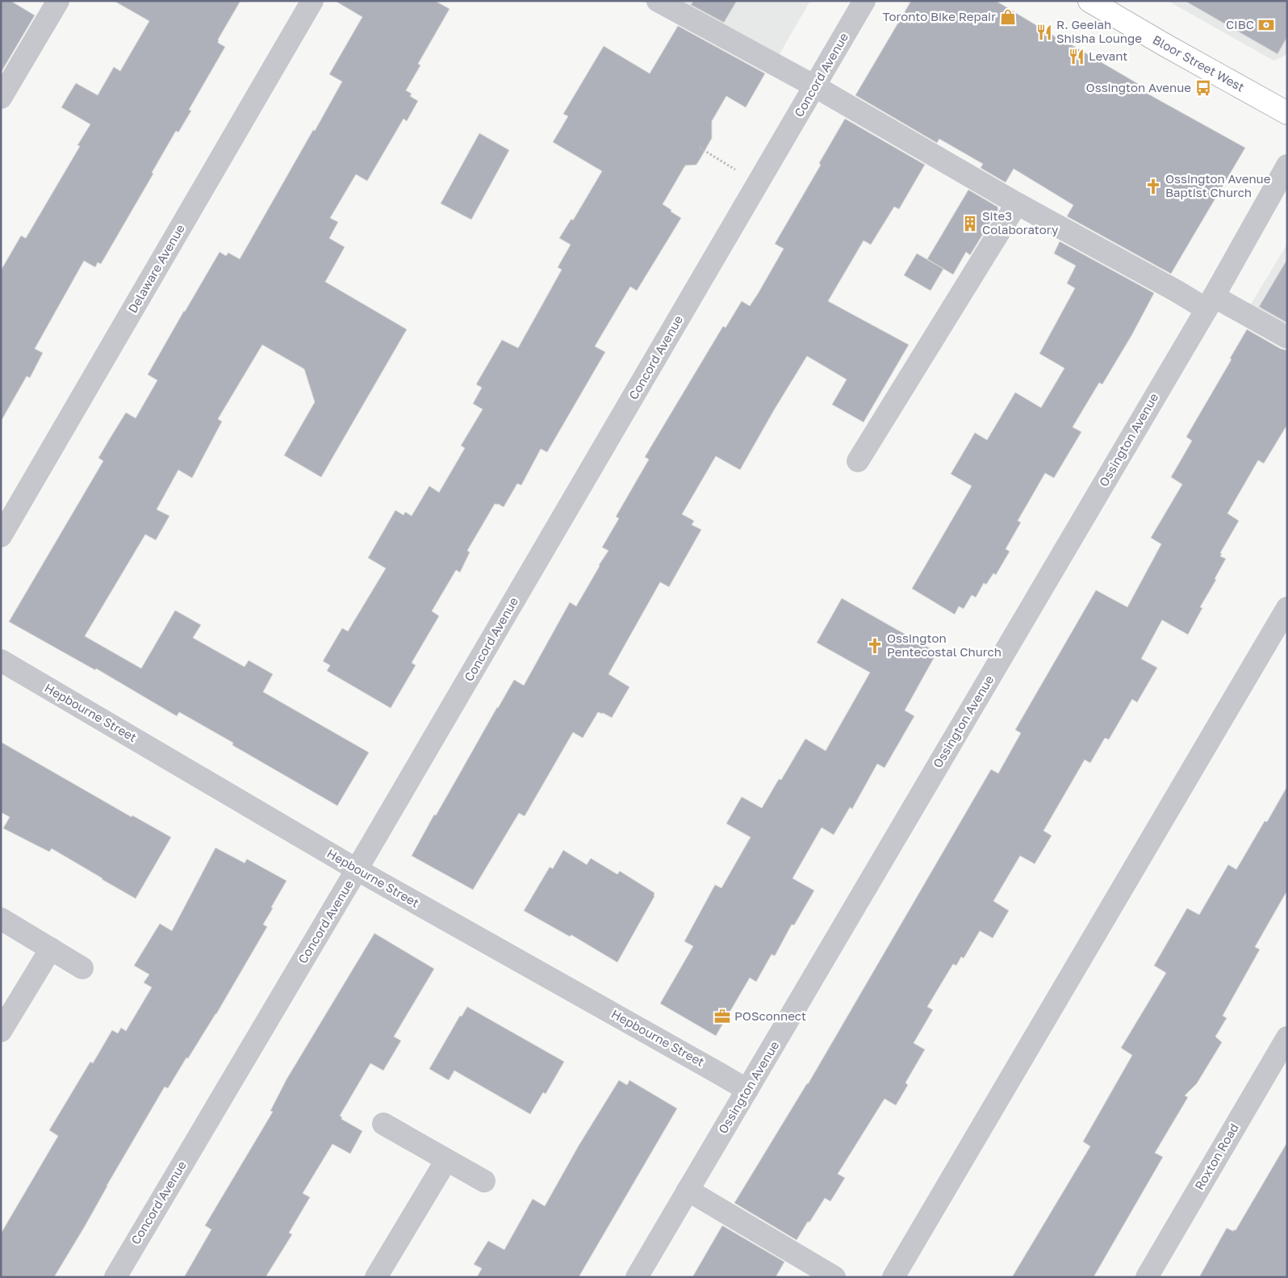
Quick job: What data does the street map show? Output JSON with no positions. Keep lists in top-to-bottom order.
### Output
{
  "streets": {
    "main road": ["Bloor Street West"],
    "street": [
      "Concord Avenue",
      "Delaware Avenue",
      "Ossington Avenue",
      "Hepbourne Street",
      "Roxton Road"
    ]
  },
  "crossings": [
    ["Concord Avenue", "Hepbourne Street"],
    ["Ossington Avenue", "Hepbourne Street"]
  ],
  "places": {
    "shop": ["Toronto Bike Repair"],
    "bank": ["CIBC"],
    "restaurant": ["R. Geeiah Shisha Lounge", "Levant"],
    "bus stop": ["Ossington Avenue"],
    "church": ["Ossington Avenue Baptist Church", "Ossington Pentecostal Church"],
    "building": ["Site3 Colaboratory"],
    "office": ["POSconnect"]
  }
}
